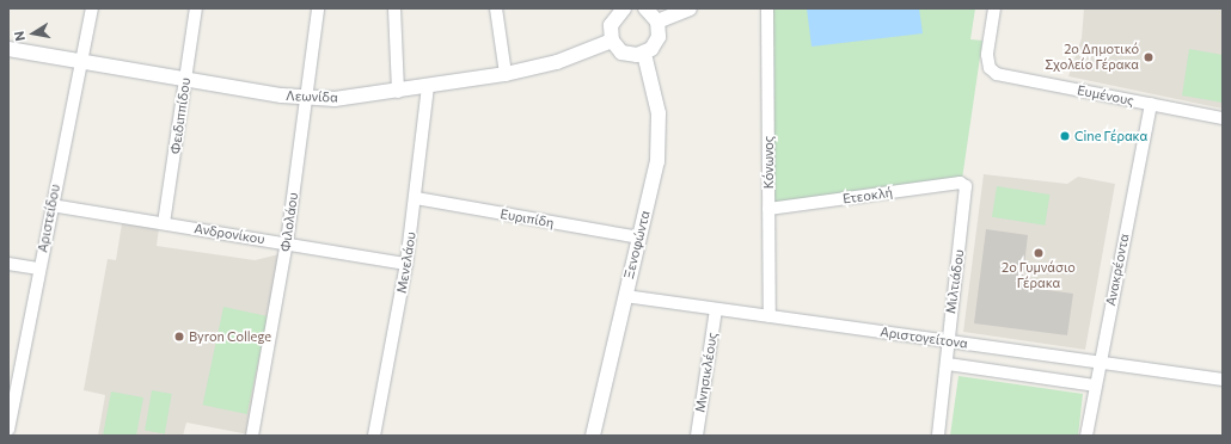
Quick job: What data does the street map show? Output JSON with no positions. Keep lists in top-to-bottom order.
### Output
{
  "streets": {
    "street": [
      "Ευμένους",
      "Λεωνίδα",
      "Φειδιππίδου",
      "Κόνωνος",
      "Ετεοκλή",
      "Αριστείδου",
      "Ευριπίδη",
      "Φιλολάου",
      "Ανδρονίκου",
      "Ξενοφώντα",
      "Μενελάου",
      "Ανακρέοντα",
      "Μιλτιάδου",
      "Αριστογείτονα",
      "Μνησικλέους"
    ]
  },
  "crossings": [
    ["Ευμένους", "Ανακρέοντα"],
    ["Λεωνίδα", "Φειδιππίδου"],
    ["Λεωνίδα", "Αριστείδου"],
    ["Λεωνίδα", "Φιλολάου"],
    ["Λεωνίδα", "Μενελάου"],
    ["Φειδιππίδου", "Ανδρονίκου"],
    ["Κόνωνος", "Ετεοκλή"],
    ["Κόνωνος", "Αριστογείτονα"],
    ["Ετεοκλή", "Μιλτιάδου"],
    ["Αριστείδου", "Ανδρονίκου"],
    ["Ευριπίδη", "Ξενοφώντα"],
    ["Ευριπίδη", "Μενελάου"],
    ["Φιλολάου", "Ανδρονίκου"],
    ["Ανδρονίκου", "Μενελάου"],
    ["Ξενοφώντα", "Αριστογείτονα"],
    ["Ανακρέοντα", "Αριστογείτονα"],
    ["Μιλτιάδου", "Αριστογείτονα"],
    ["Αριστογείτονα", "Μνησικλέους"]
  ],
  "places": [
    "2ο Δημοτικό Σχολείο Γέρακα",
    "Cine Γέρακα",
    "2ο Γυμνάσιο Γέρακα",
    "Byron College"
  ],
  "north": "left"
}
